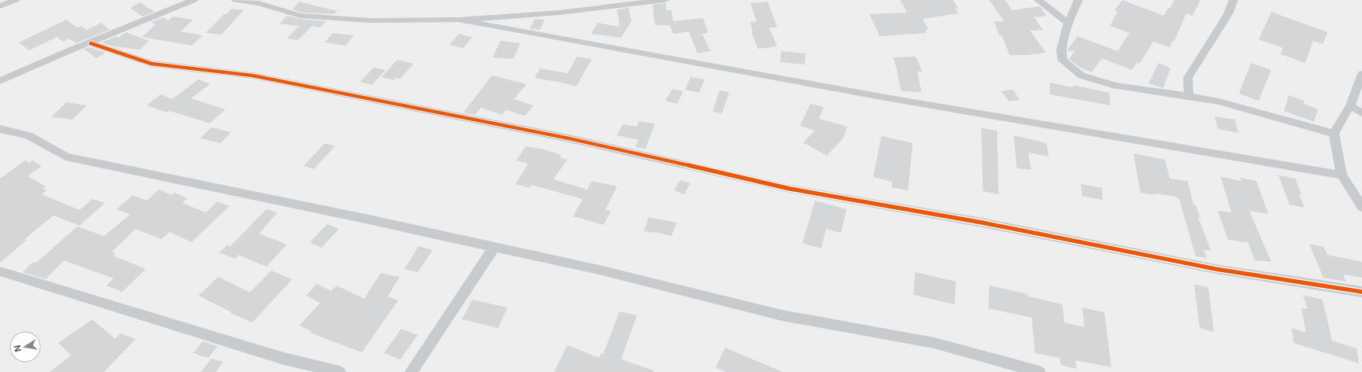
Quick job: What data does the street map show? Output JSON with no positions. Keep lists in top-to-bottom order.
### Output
{
  "north": "left"
}
